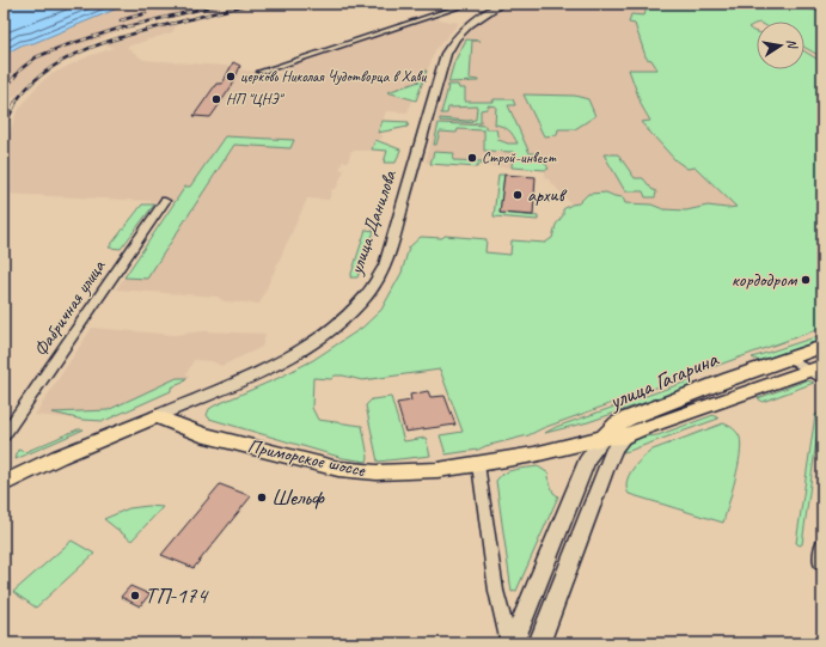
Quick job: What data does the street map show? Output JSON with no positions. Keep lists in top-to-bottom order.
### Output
{
  "streets": {
    "main road": ["улица Гагарина", "Приморское шоссе"],
    "street": ["улица Данилова", "Фабричная улица"]
  },
  "crossings": [
    ["улица Данилова", "Приморское шоссе"],
    ["улица Гагарина", "Приморское шоссе"]
  ],
  "places": [
    "церковь Николая Чудотворца в Хави",
    "НП \"ЦНЭ\"",
    "Строй-инвест",
    "архив",
    "кордодром",
    "Шельф",
    "ТП-174"
  ],
  "north": "right"
}
